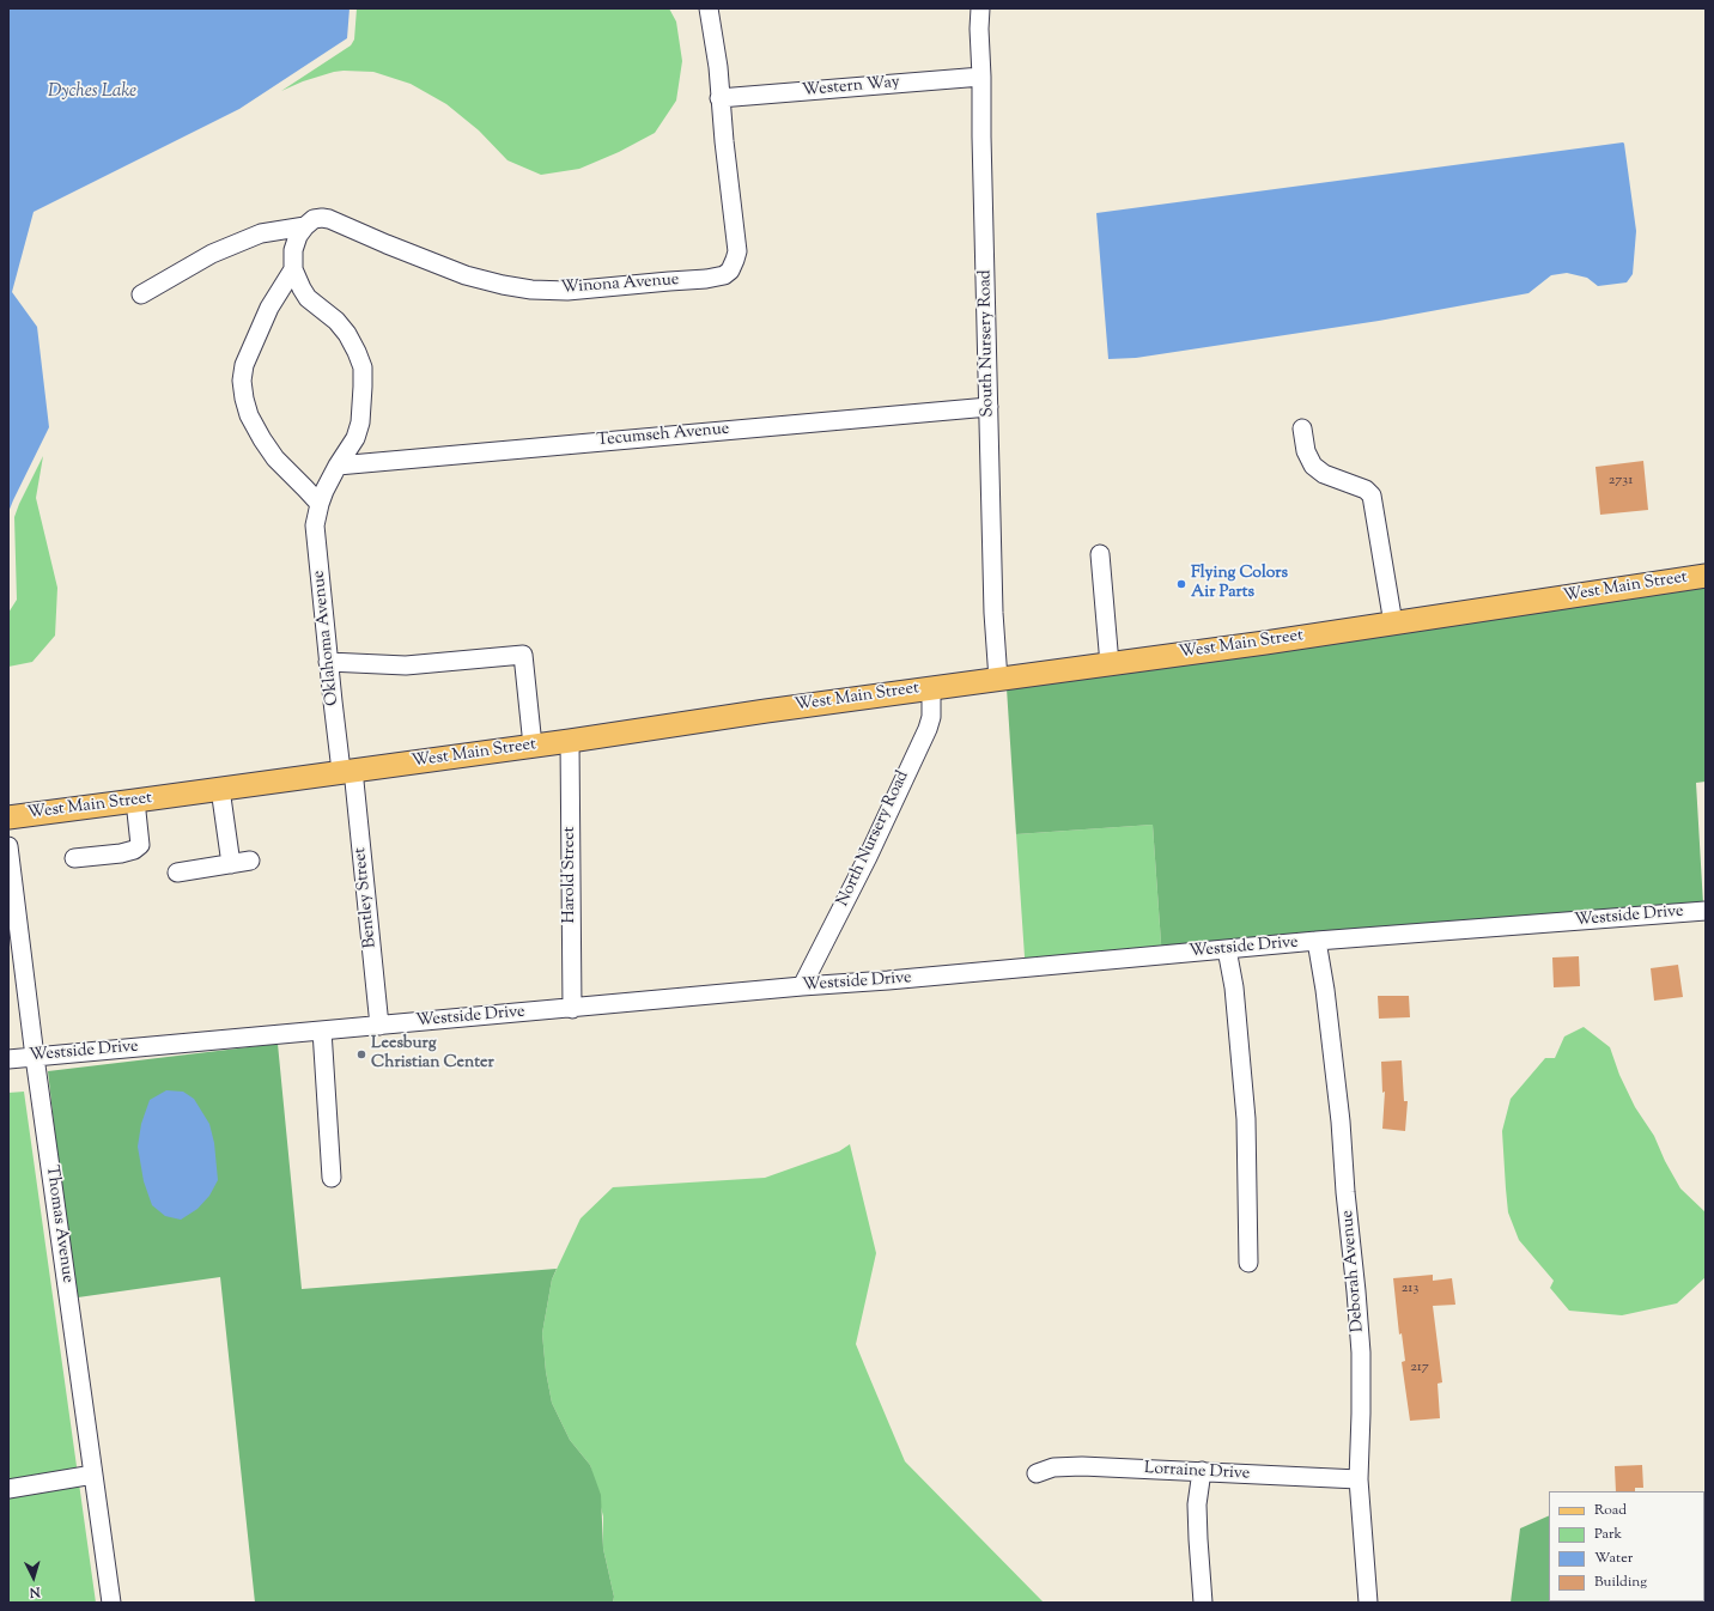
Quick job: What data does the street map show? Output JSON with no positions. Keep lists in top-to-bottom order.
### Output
{
  "streets": {
    "main road": ["West Main Street"],
    "street": [
      "Western Way",
      "Winona Avenue",
      "South Nursery Road",
      "Tecumseh Avenue",
      "Oklahoma Avenue",
      "North Nursery Road",
      "Harold Street",
      "Bentley Street",
      "Westside Drive",
      "Thomas Avenue",
      "Deborah Avenue",
      "Lorraine Drive"
    ]
  },
  "crossings": [
    ["Western Way", "Winona Avenue"],
    ["Western Way", "South Nursery Road"],
    ["South Nursery Road", "Tecumseh Avenue"],
    ["South Nursery Road", "West Main Street"],
    ["Tecumseh Avenue", "Oklahoma Avenue"],
    ["West Main Street", "Oklahoma Avenue"],
    ["West Main Street", "North Nursery Road"],
    ["West Main Street", "Harold Street"],
    ["West Main Street", "Bentley Street"],
    ["Oklahoma Avenue", "Bentley Street"],
    ["North Nursery Road", "Westside Drive"],
    ["Harold Street", "Westside Drive"],
    ["Bentley Street", "Westside Drive"],
    ["Westside Drive", "Thomas Avenue"],
    ["Westside Drive", "Deborah Avenue"],
    ["Deborah Avenue", "Lorraine Drive"]
  ],
  "water": ["Dyches Lake"],
  "places": ["Flying Colors Air Parts", "Leesburg Christian Center"],
  "house_numbers": ["2731", "213", "217"],
  "legend": [
    "Road",
    "Park",
    "Water",
    "Building"
  ],
  "north": "bottom"
}
